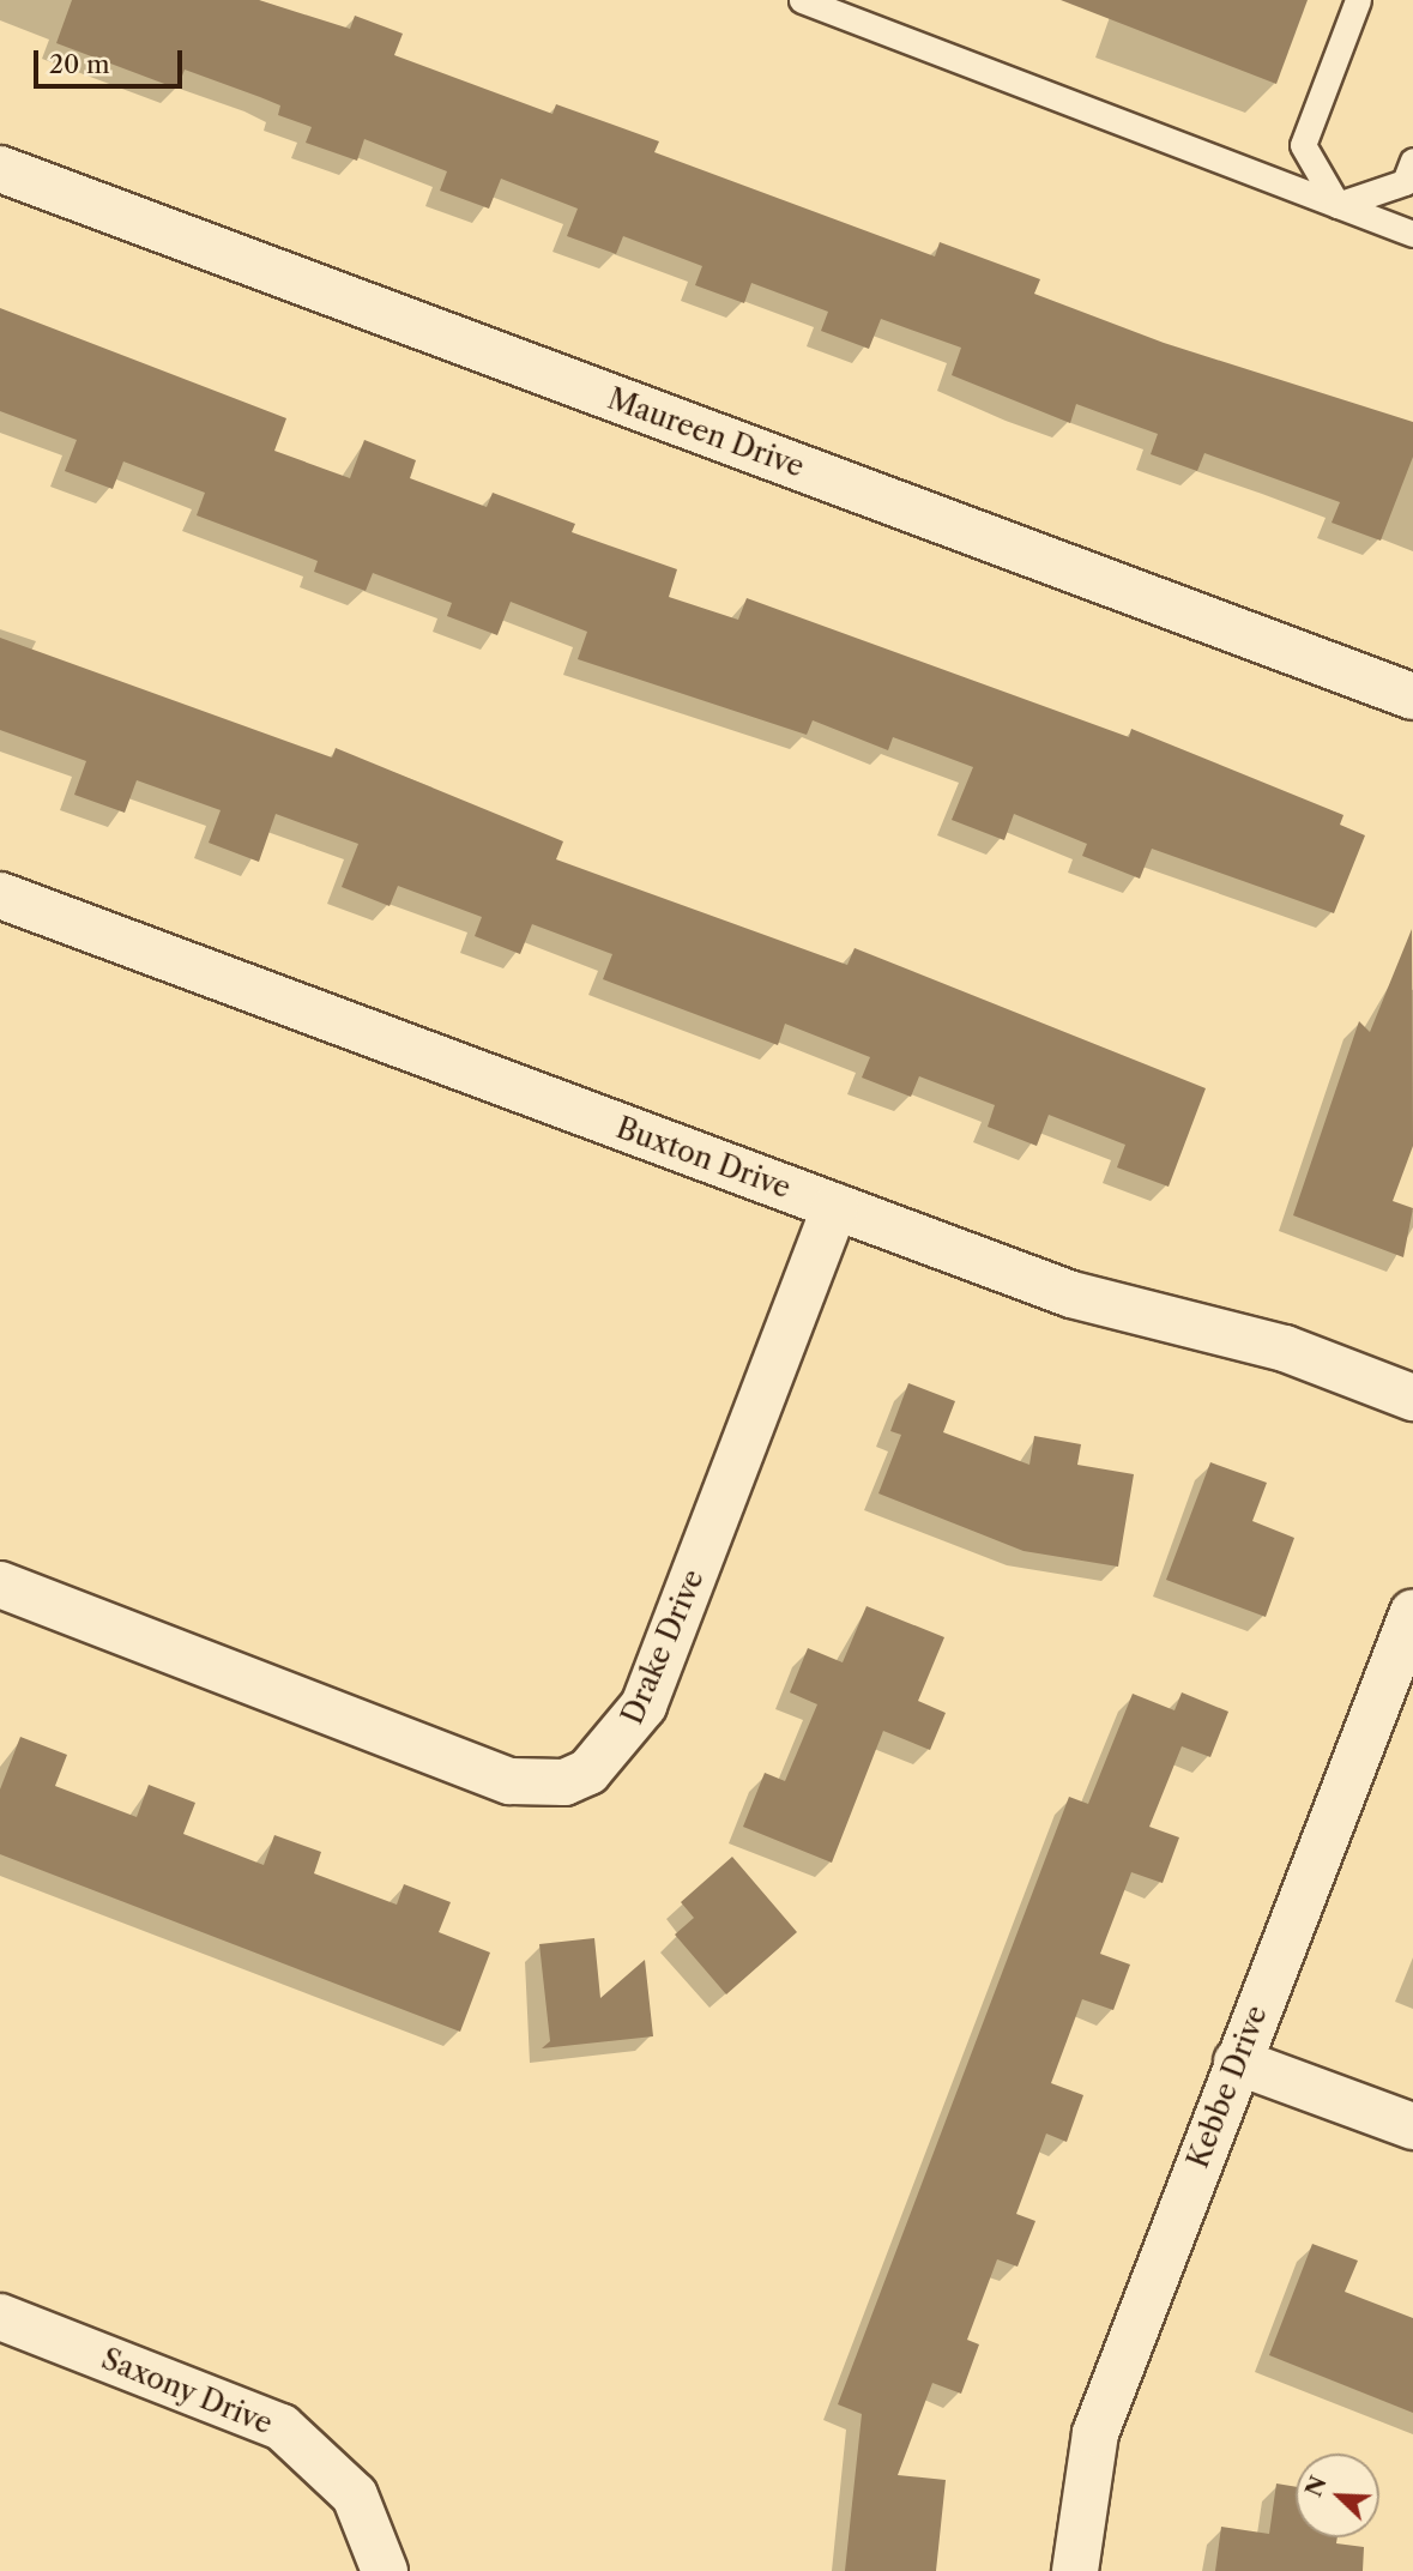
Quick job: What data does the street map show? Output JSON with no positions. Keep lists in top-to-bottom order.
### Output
{
  "streets": {
    "street": [
      "Maureen Drive",
      "Buxton Drive",
      "Drake Drive",
      "Kebbe Drive",
      "Saxony Drive"
    ]
  },
  "crossings": [
    ["Buxton Drive", "Drake Drive"]
  ],
  "scale_bar": "20 m",
  "north": "top left"
}
